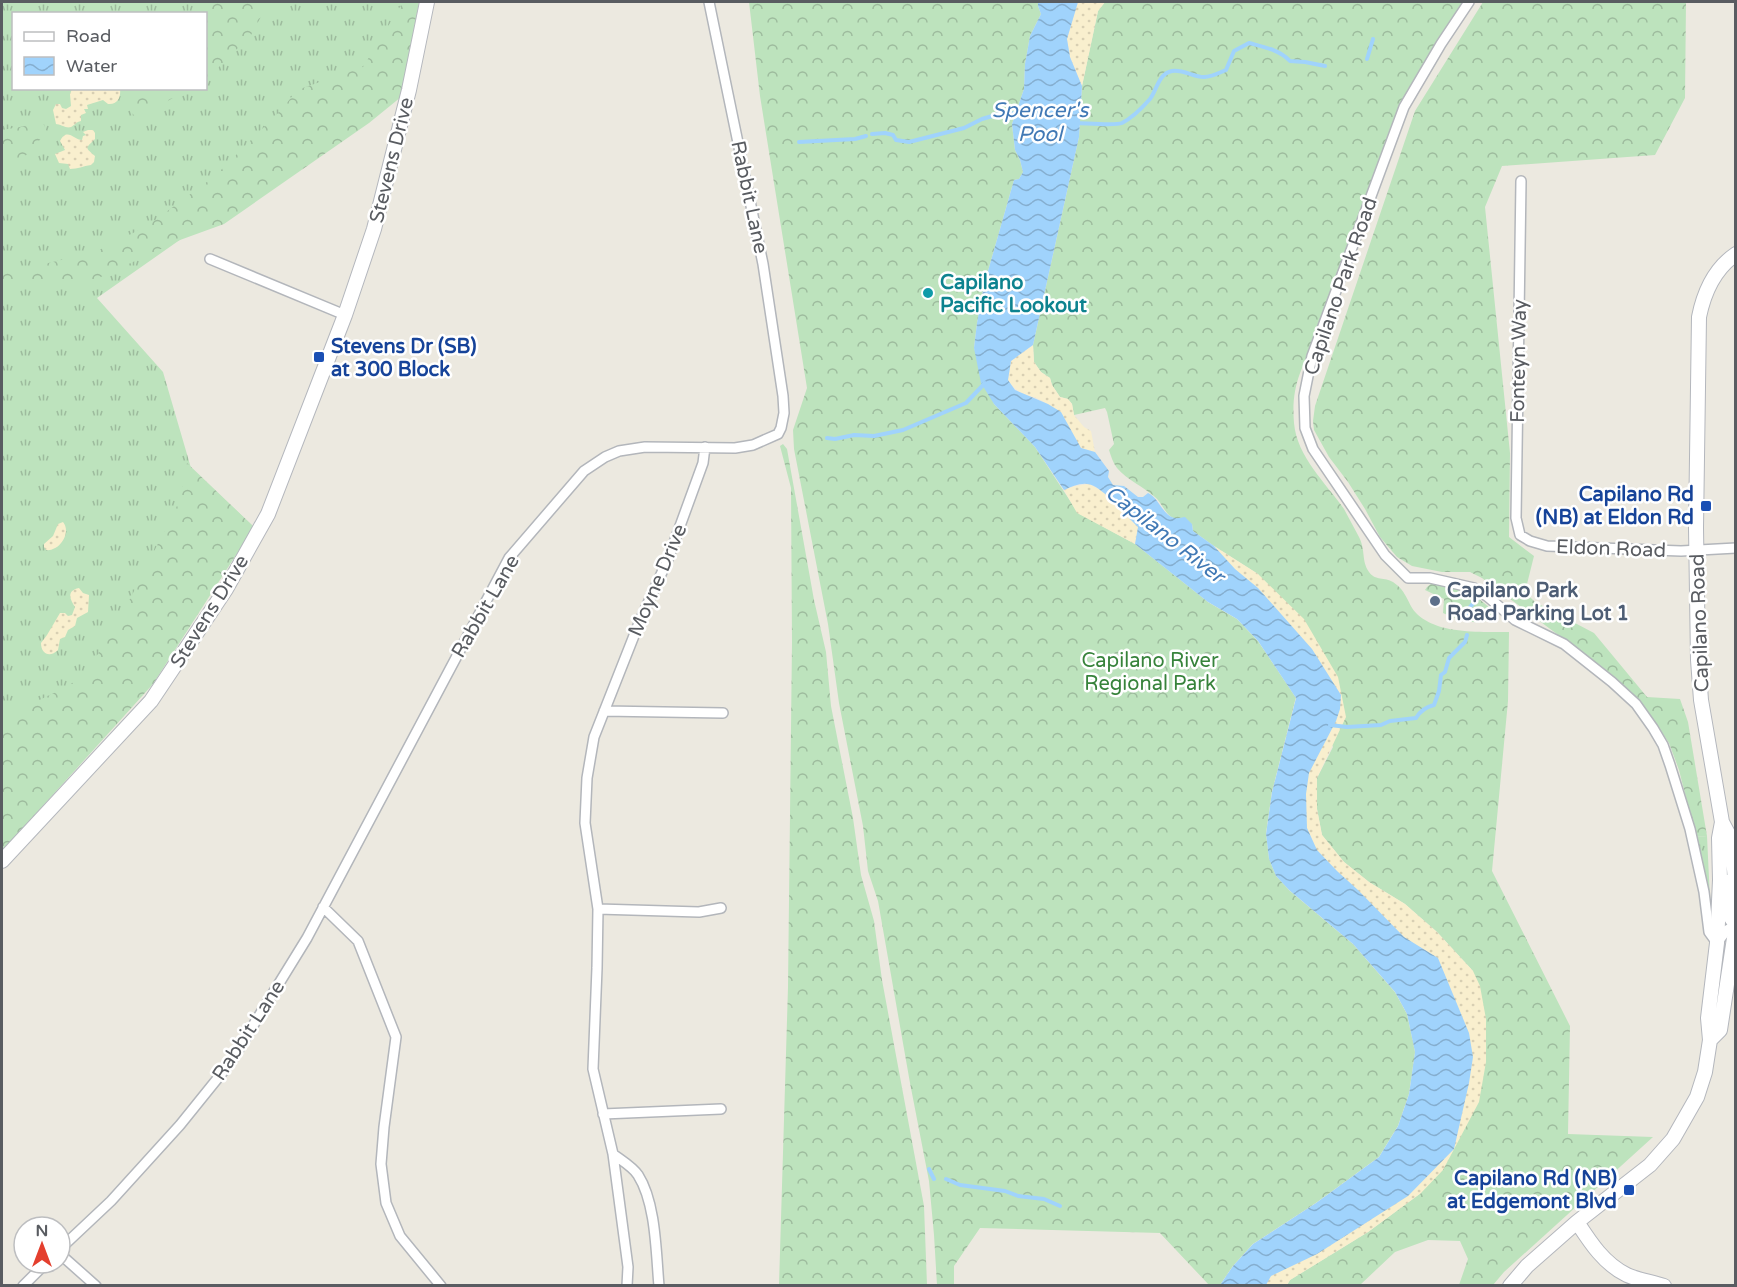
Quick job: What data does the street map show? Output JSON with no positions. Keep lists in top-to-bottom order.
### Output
{
  "streets": {
    "main road": ["Stevens Drive", "Capilano Road"],
    "street": [
      "Rabbit Lane",
      "Capilano Park Road",
      "Fonteyn Way",
      "Eldon Road",
      "Moyne Drive"
    ]
  },
  "crossings": [
    ["Rabbit Lane", "Moyne Drive"],
    ["Capilano Park Road", "Capilano Road"],
    ["Fonteyn Way", "Eldon Road"],
    ["Eldon Road", "Capilano Road"]
  ],
  "water": ["Spencer's Pool", "Capilano River"],
  "parks": ["Capilano River Regional Park"],
  "places": {
    "other": ["Capilano Pacific Lookout", "Capilano Park Road Parking Lot 1"],
    "transit": ["Stevens Dr (SB) at 300 Block", "Capilano Rd (NB) at Eldon Rd", "Capilano Rd (NB) at Edgemont Blvd"]
  },
  "legend": ["Road", "Water"],
  "north": "top"
}
